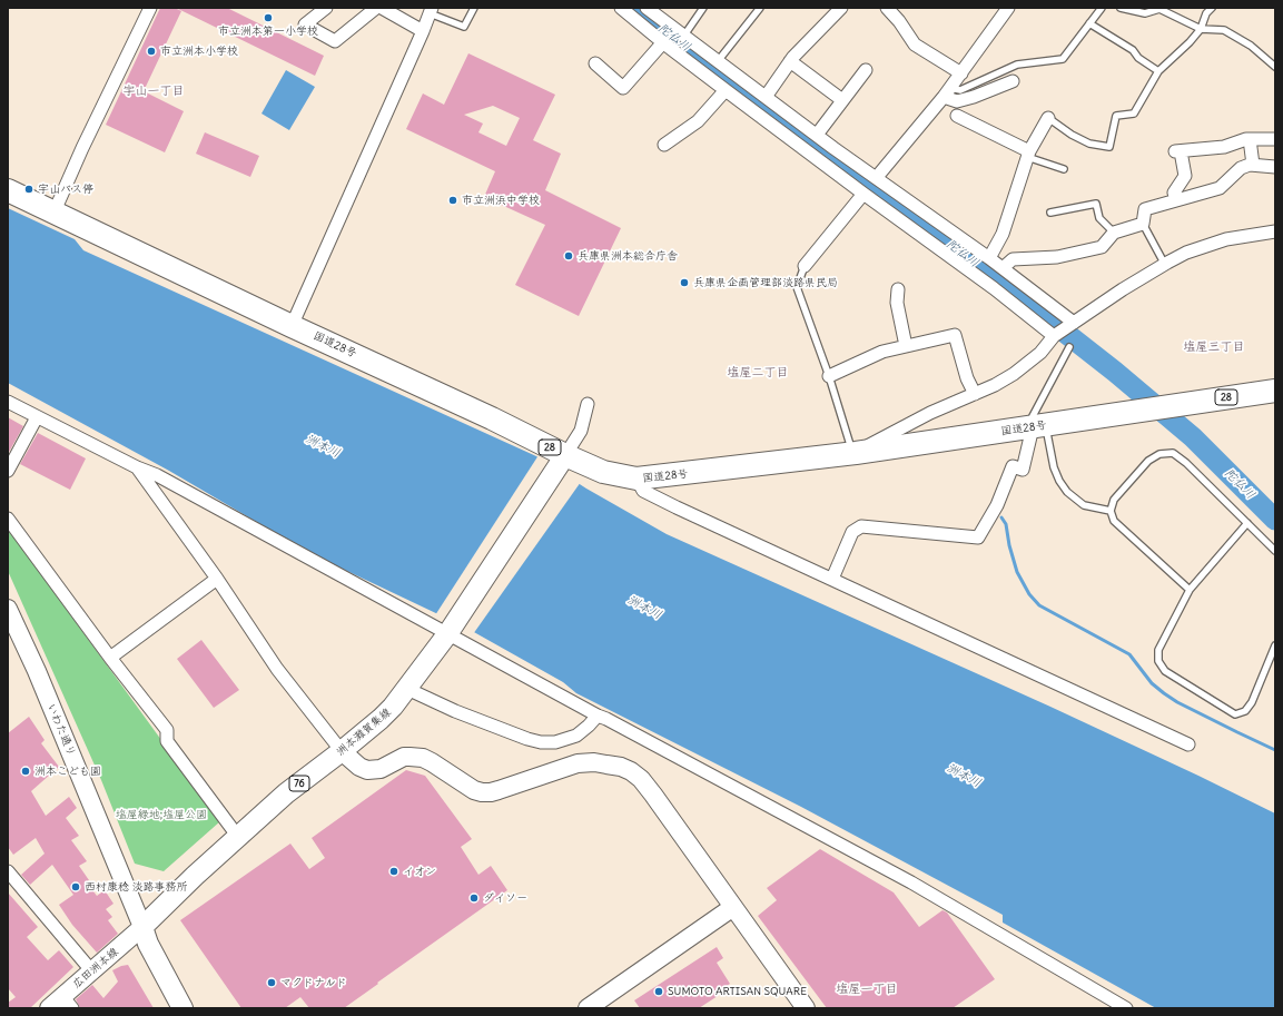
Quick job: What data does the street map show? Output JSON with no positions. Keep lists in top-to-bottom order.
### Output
{
  "streets": {
    "highway": ["国道28号", "28"],
    "main road": ["洲本灘賀集線", "76"],
    "street": ["いわた通り", "広田洲本線"]
  },
  "crossings": [
    ["国道28号", "洲本灘賀集線"],
    ["いわた通り", "洲本灘賀集線"],
    ["いわた通り", "広田洲本線"],
    ["洲本灘賀集線", "広田洲本線"]
  ],
  "districts": [
    "宇山一丁目",
    "塩屋三丁目",
    "塩屋二丁目",
    "塩屋一丁目"
  ],
  "water": ["陀仏川", "洲本川"],
  "parks": ["塩屋緑地;塩屋公園"],
  "places": [
    "市立洲本第一小学校",
    "市立洲本小学校",
    "宇山バス停",
    "市立洲浜中学校",
    "兵庫県洲本総合庁舎",
    "兵庫県企画管理部淡路県民局",
    "洲本こども園",
    "イオン",
    "西村康稔 淡路事務所",
    "ダイソー",
    "マクドナルド",
    "SUMOTO ARTISAN SQUARE"
  ]
}
